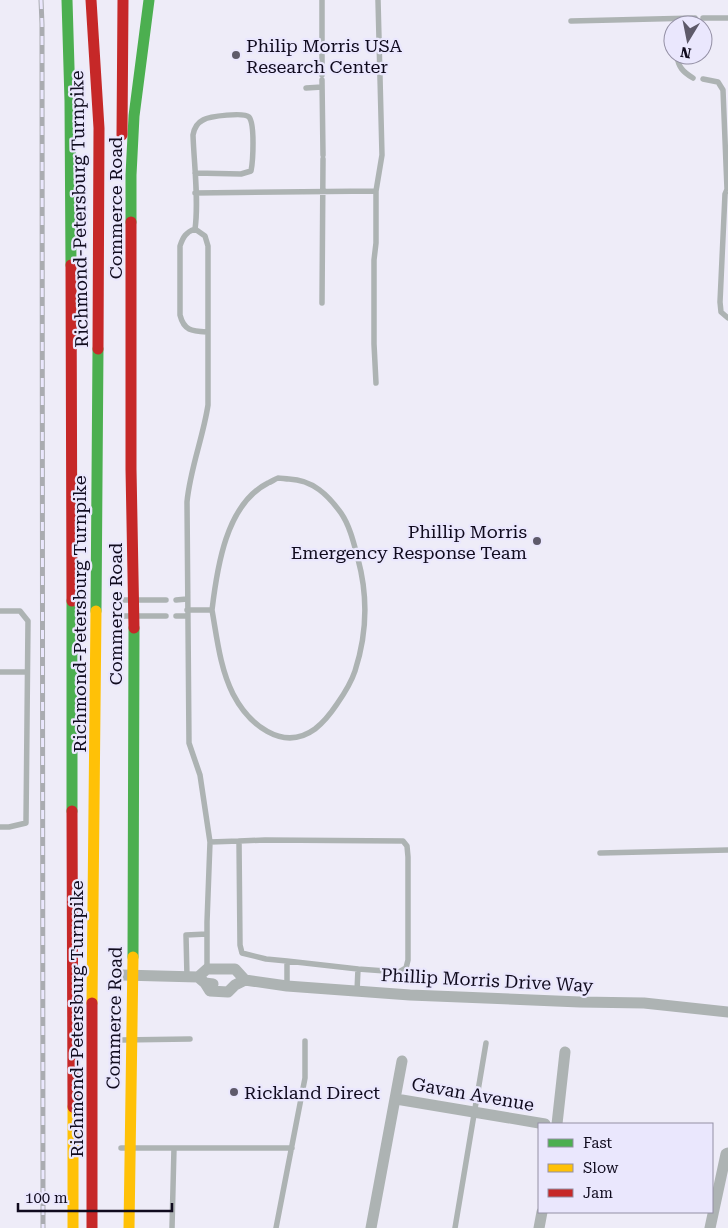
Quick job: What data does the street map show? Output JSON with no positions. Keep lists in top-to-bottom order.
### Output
{
  "streets": {
    "main road": ["Commerce Road", "Richmond-Petersburg Turnpike"],
    "street": ["Phillip Morris Drive Way", "Gavan Avenue"]
  },
  "crossings": [
    ["Commerce Road", "Phillip Morris Drive Way"]
  ],
  "places": ["Philip Morris USA Research Center", "Phillip Morris Emergency Response Team", "Rickland Direct"],
  "legend": ["Fast", "Slow", "Jam"],
  "scale_bar": "100 m",
  "north": "bottom"
}
